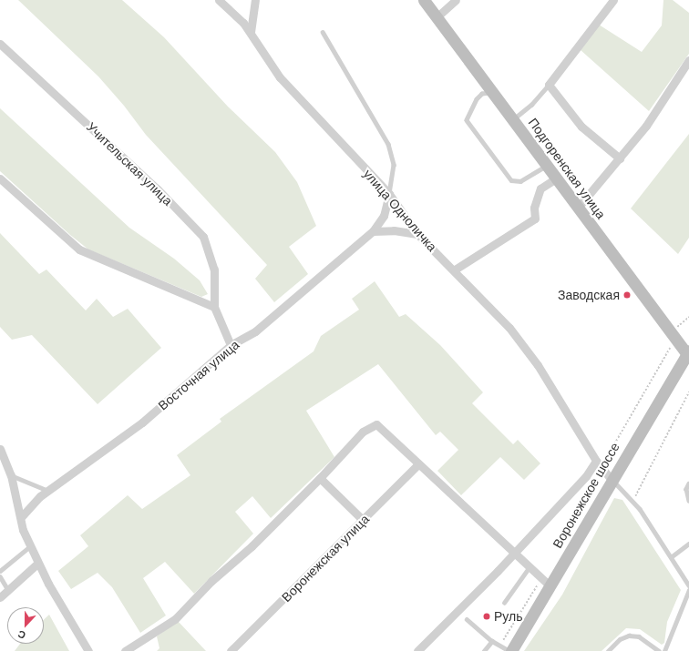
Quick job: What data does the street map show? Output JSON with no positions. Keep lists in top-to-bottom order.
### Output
{
  "streets": {
    "street": [
      "Учительская улица",
      "Подгоренская улица",
      "улица Одноличка",
      "Восточная улица",
      "Воронежское шоссе",
      "Воронежская улица"
    ]
  },
  "crossings": [
    ["Учительская улица", "Восточная улица"],
    ["Подгоренская улица", "Воронежское шоссе"],
    ["улица Одноличка", "Восточная улица"],
    ["улица Одноличка", "Воронежское шоссе"]
  ],
  "places": ["Заводская", "Руль"],
  "north": "bottom"
}
